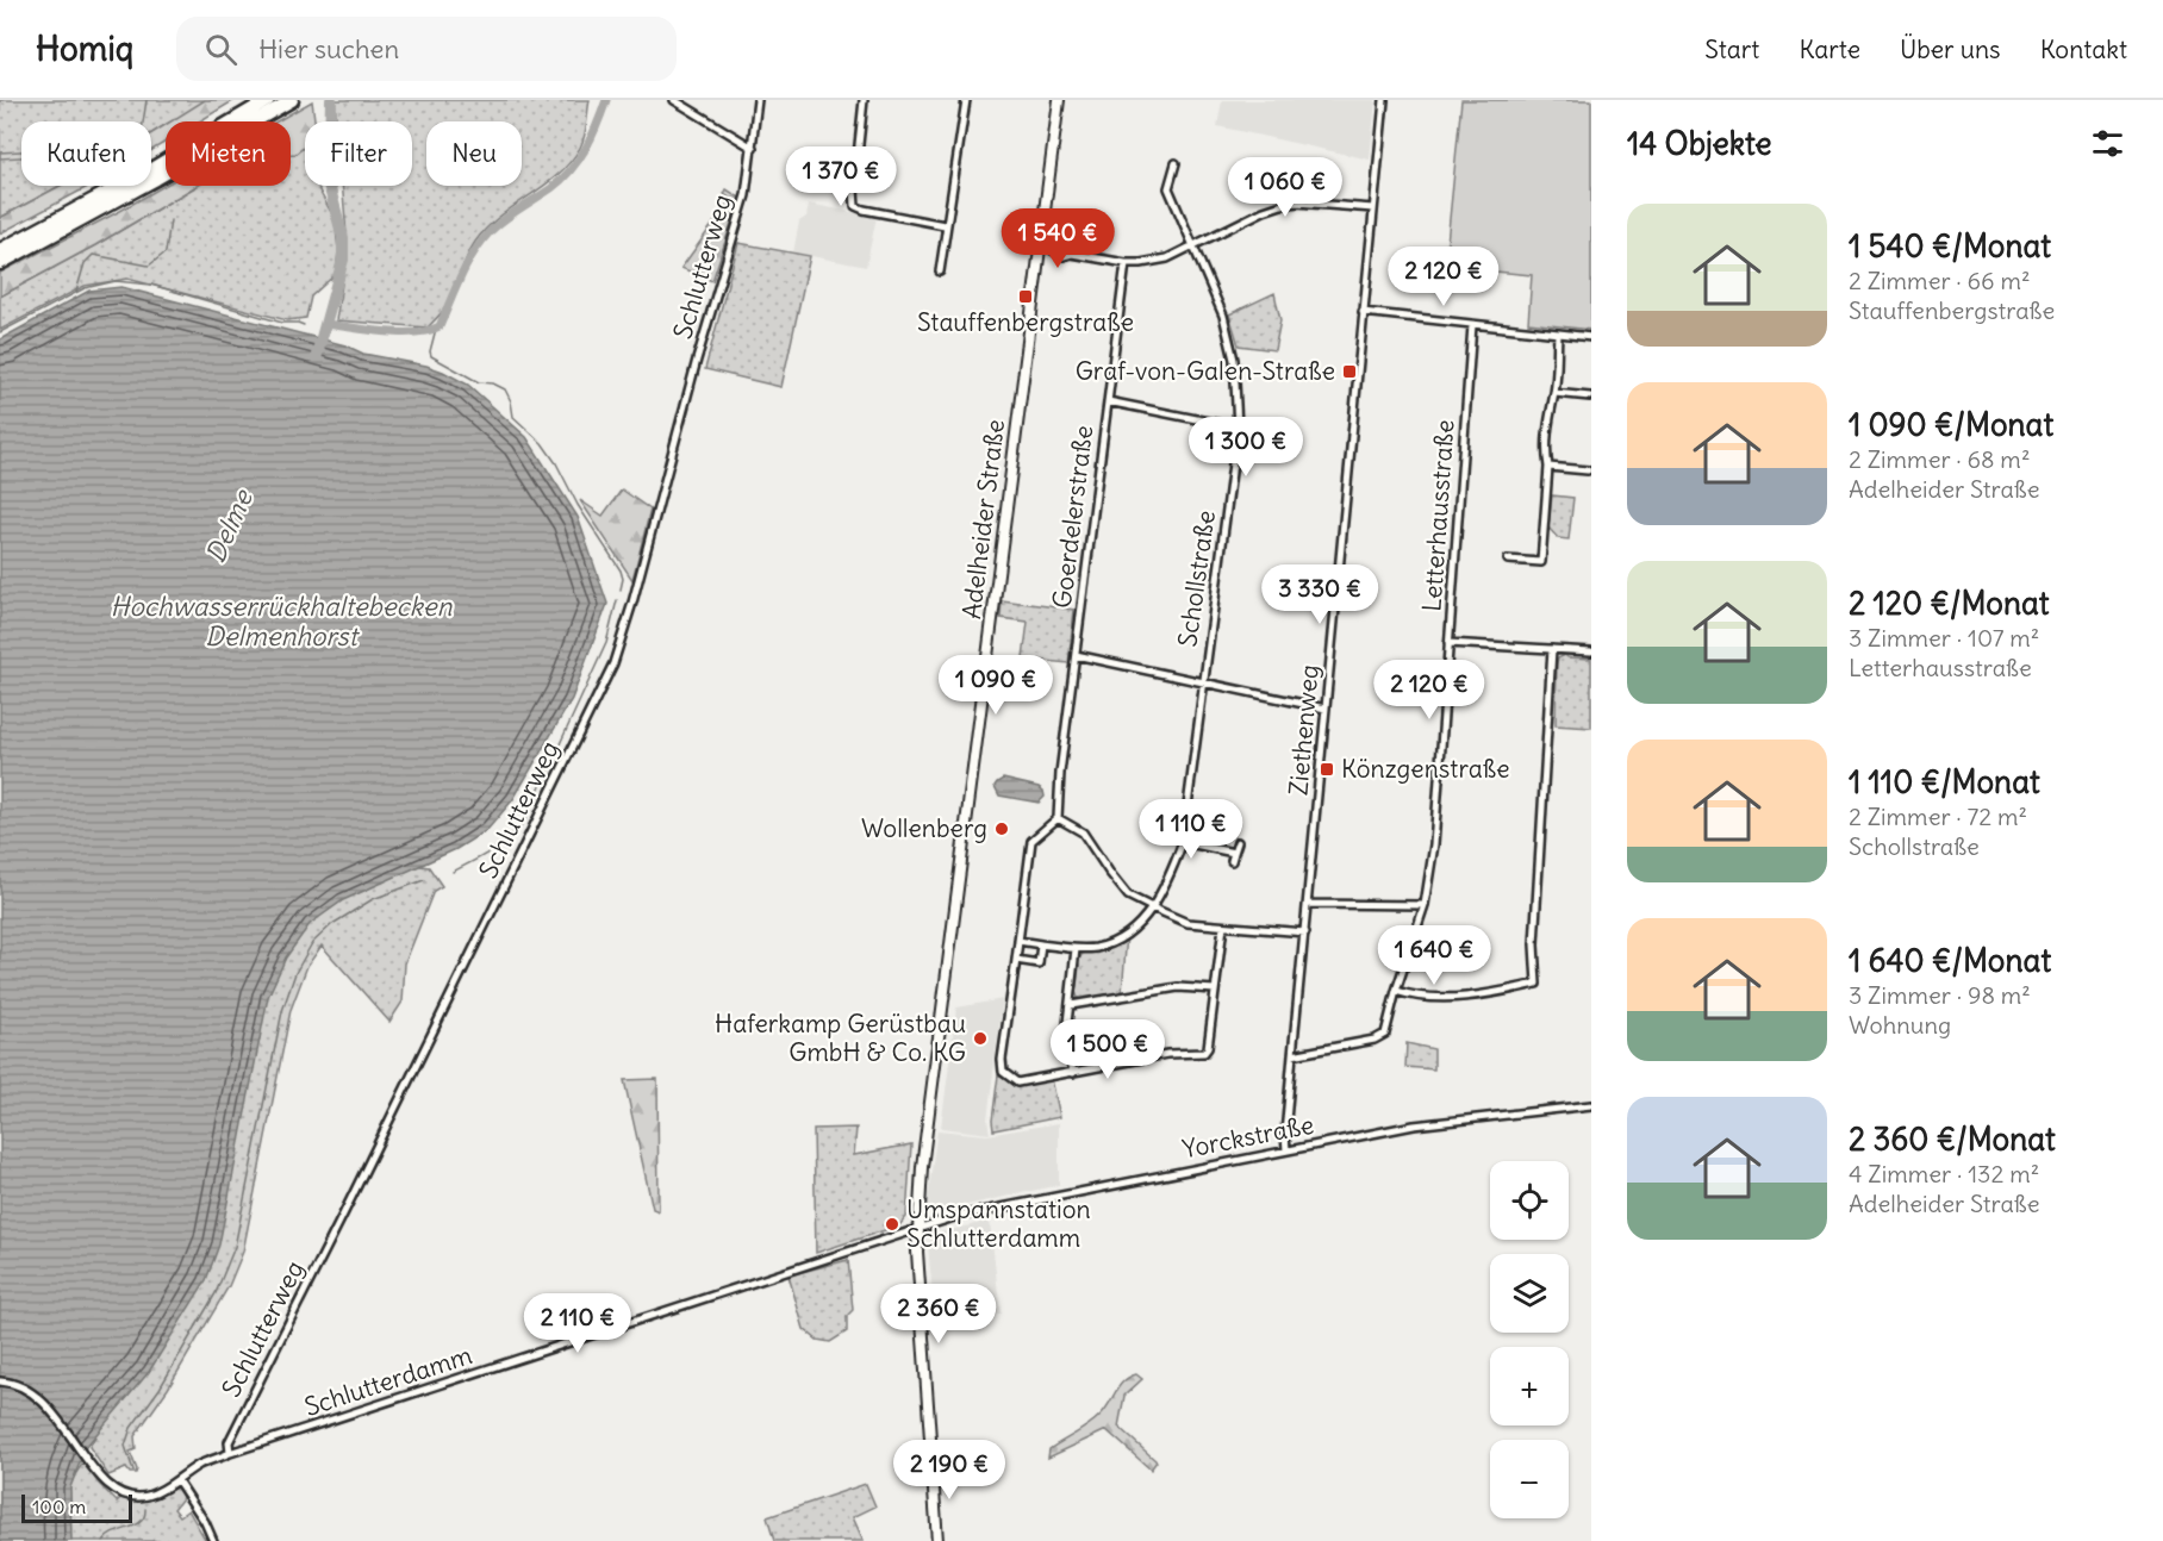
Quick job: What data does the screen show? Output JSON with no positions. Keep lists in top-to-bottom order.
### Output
{
  "streets": {
    "main road": ["Adelheider Straße"],
    "street": [
      "Schlutterweg",
      "Letterhausstraße",
      "Goerdelerstraße",
      "Schollstraße",
      "Ziethenweg",
      "Yorckstraße",
      "Schlutterdamm"
    ]
  },
  "crossings": [
    ["Schlutterweg", "Schlutterdamm"],
    ["Letterhausstraße", "Ziethenweg"],
    ["Adelheider Straße", "Yorckstraße"],
    ["Adelheider Straße", "Schlutterdamm"],
    ["Ziethenweg", "Yorckstraße"],
    ["Yorckstraße", "Schlutterdamm"]
  ],
  "water": ["Delme", "Hochwasserrückhaltebecken Delmenhorst"],
  "places": {
    "transit": ["Stauffenbergstraße", "Graf-von-Galen-Straße", "Könzgenstraße"],
    "other": ["Wollenberg", "Haferkamp Gerüstbau GmbH & Co. KG", "Umspannstation Schlutterdamm"]
  },
  "scale_bar": "100 m",
  "page": {
    "header": "Homiq",
    "search": "Hier suchen",
    "nav": [
      "Start",
      "Karte",
      "Über uns",
      "Kontakt"
    ],
    "heading": "14 Objekte",
    "chip": [
      "Kaufen",
      "Mieten",
      "Filter",
      "Neu"
    ],
    "price": [
      "1 370 €",
      "1 060 €",
      "1 540 €",
      "2 120 €",
      "1 300 €",
      "3 330 €",
      "1 090 €",
      "2 120 €",
      "1 110 €",
      "1 640 €",
      "1 500 €",
      "2 360 €",
      "2 110 €",
      "2 190 €"
    ],
    "list": [
      {
        "name": "1 540 €/Monat",
        "note": "2 Zimmer · 66 m² · Stauffenbergstraße"
      },
      {
        "name": "1 090 €/Monat",
        "note": "2 Zimmer · 68 m² · Adelheider Straße"
      },
      {
        "name": "2 120 €/Monat",
        "note": "3 Zimmer · 107 m² · Letterhausstraße"
      },
      {
        "name": "1 110 €/Monat",
        "note": "2 Zimmer · 72 m² · Schollstraße"
      },
      {
        "name": "1 640 €/Monat",
        "note": "3 Zimmer · 98 m² · Wohnung"
      },
      {
        "name": "2 360 €/Monat",
        "note": "4 Zimmer · 132 m² · Adelheider Straße"
      }
    ],
    "map_buttons": ["+", "−"],
    "scale": "100 m"
  }
}
